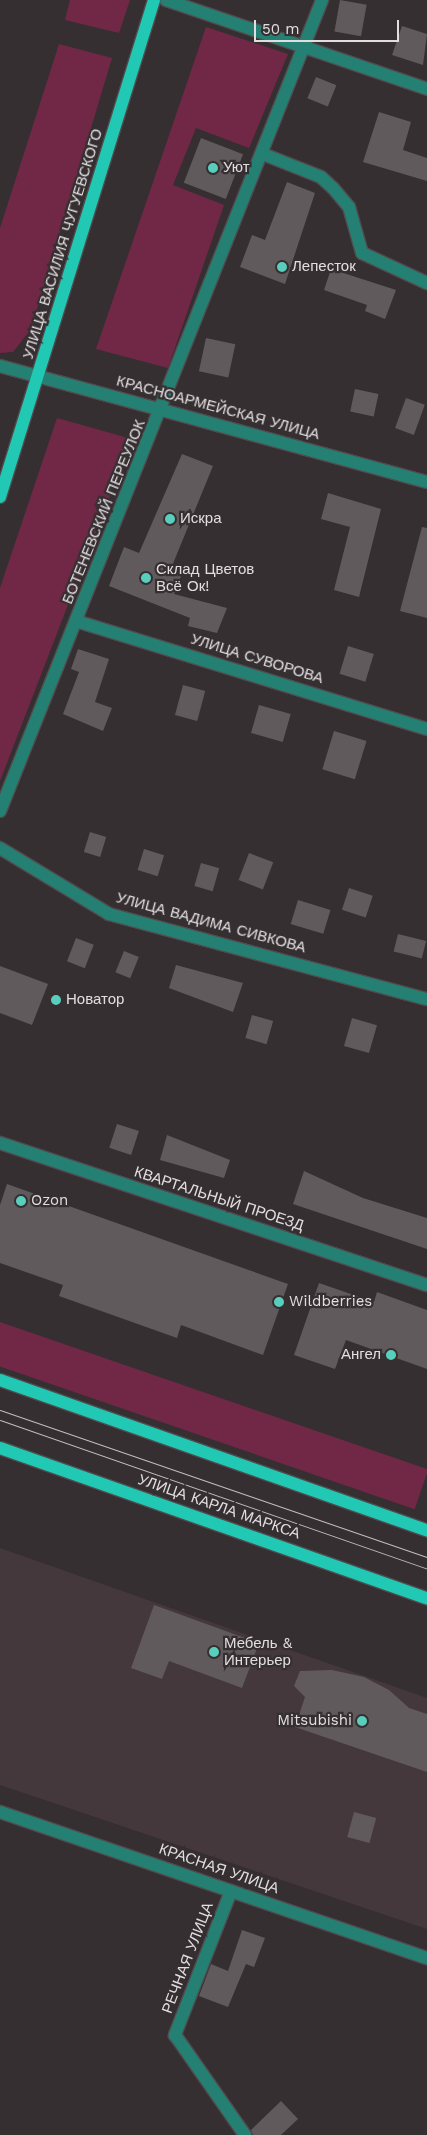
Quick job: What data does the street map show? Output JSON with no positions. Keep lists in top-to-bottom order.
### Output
{
  "streets": {
    "main road": ["УЛИЦА ВАСИЛИЯ ЧУГУЕВСКОГО", "УЛИЦА КАРЛА МАРКСА"],
    "street": [
      "КРАСНОАРМЕЙСКАЯ УЛИЦА",
      "БОТЕНЕВСКИЙ ПЕРЕУЛОК",
      "УЛИЦА СУВОРОВА",
      "УЛИЦА ВАДИМА СИВКОВА",
      "КВАРТАЛЬНЫЙ ПРОЕЗД",
      "КРАСНАЯ УЛИЦА",
      "РЕЧНАЯ УЛИЦА"
    ]
  },
  "crossings": [
    ["УЛИЦА ВАСИЛИЯ ЧУГУЕВСКОГО", "КРАСНОАРМЕЙСКАЯ УЛИЦА"],
    ["КРАСНОАРМЕЙСКАЯ УЛИЦА", "БОТЕНЕВСКИЙ ПЕРЕУЛОК"],
    ["БОТЕНЕВСКИЙ ПЕРЕУЛОК", "УЛИЦА СУВОРОВА"],
    ["КРАСНАЯ УЛИЦА", "РЕЧНАЯ УЛИЦА"]
  ],
  "places": [
    "Уют",
    "Лепесток",
    "Искра",
    "Склад Цветов Всё Ок!",
    "Новатор",
    "Ozon",
    "Wildberries",
    "Ангел",
    "Мебель & Интерьер",
    "Mitsubishi"
  ],
  "scale_bar": "50 m"
}
